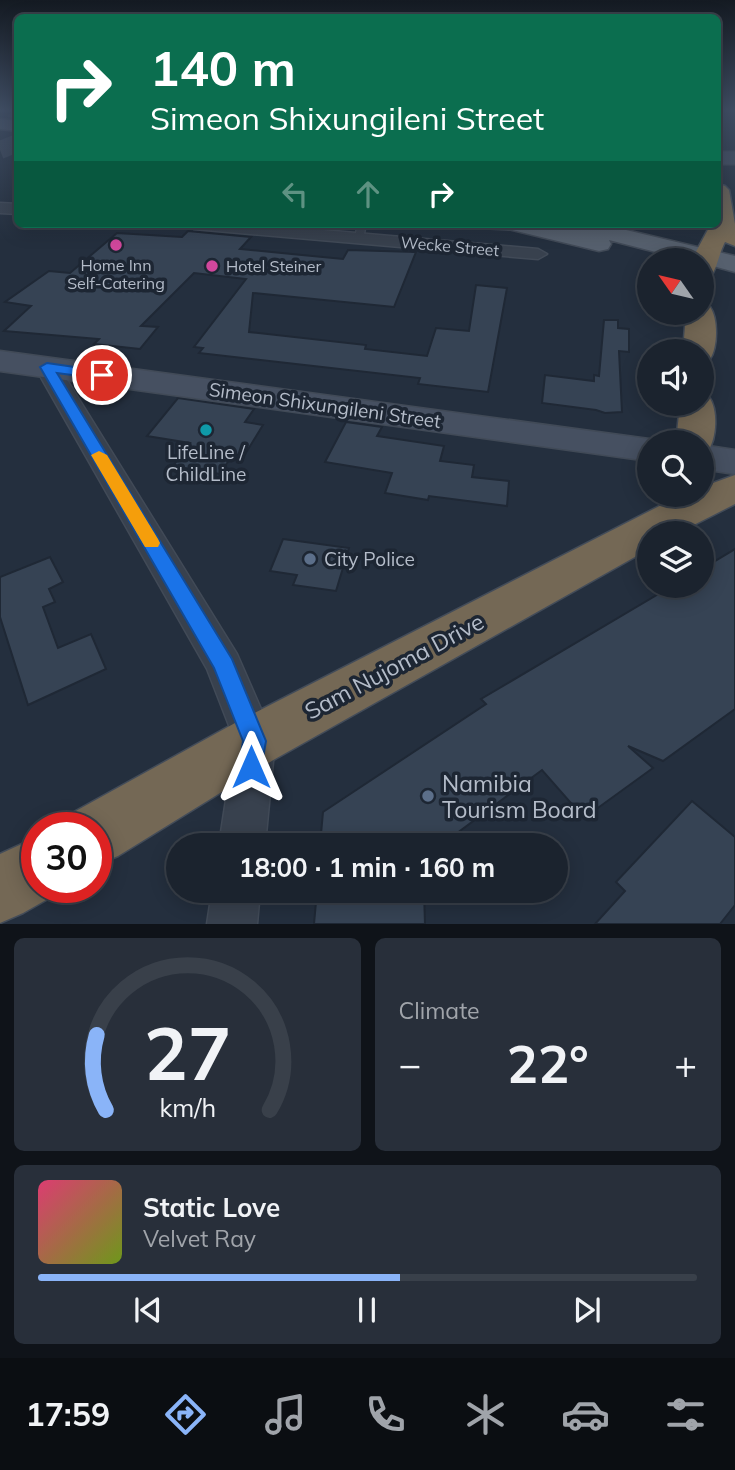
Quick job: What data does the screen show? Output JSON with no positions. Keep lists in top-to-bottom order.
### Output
{
  "streets": {
    "highway": ["Sam Nujoma Drive"],
    "street": ["Wecke Street", "Simeon Shixungileni Street"]
  },
  "places": [
    "Home Inn Self-Catering",
    "Hotel Steiner",
    "LifeLine / ChildLine",
    "City Police",
    "Namibia Tourism Board"
  ],
  "north": "top left",
  "page": {
    "turn": ["140 m", "Simeon Shixungileni Street"],
    "limit": "30",
    "trip": "18:00 · 1 min · 160 m",
    "tile": "Climate",
    "heat": ["−", "22°", "+"],
    "song": ["Static Love", "Velvet Ray"],
    "tabs": "17:59",
    "gauge": ["27", "km/h"]
  }
}
